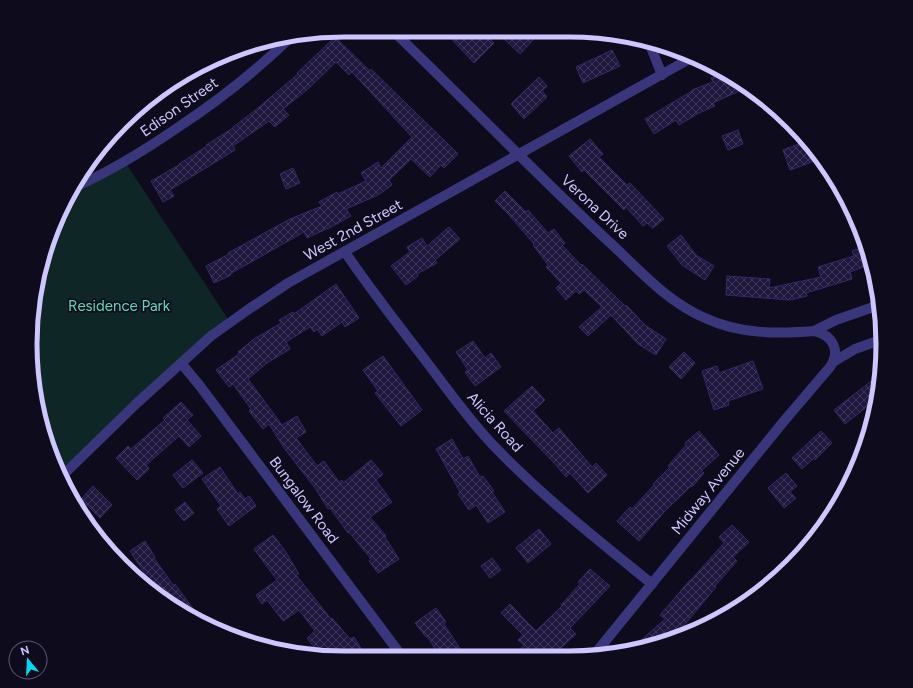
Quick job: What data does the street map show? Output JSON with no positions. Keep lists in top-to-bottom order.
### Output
{
  "streets": {
    "street": [
      "Edison Street",
      "Verona Drive",
      "West 2nd Street",
      "Alicia Road",
      "Midway Avenue",
      "Bungalow Road"
    ]
  },
  "crossings": [
    ["Verona Drive", "West 2nd Street"],
    ["West 2nd Street", "Alicia Road"],
    ["West 2nd Street", "Bungalow Road"],
    ["Alicia Road", "Midway Avenue"]
  ],
  "parks": ["Residence Park"],
  "north": "top"
}
